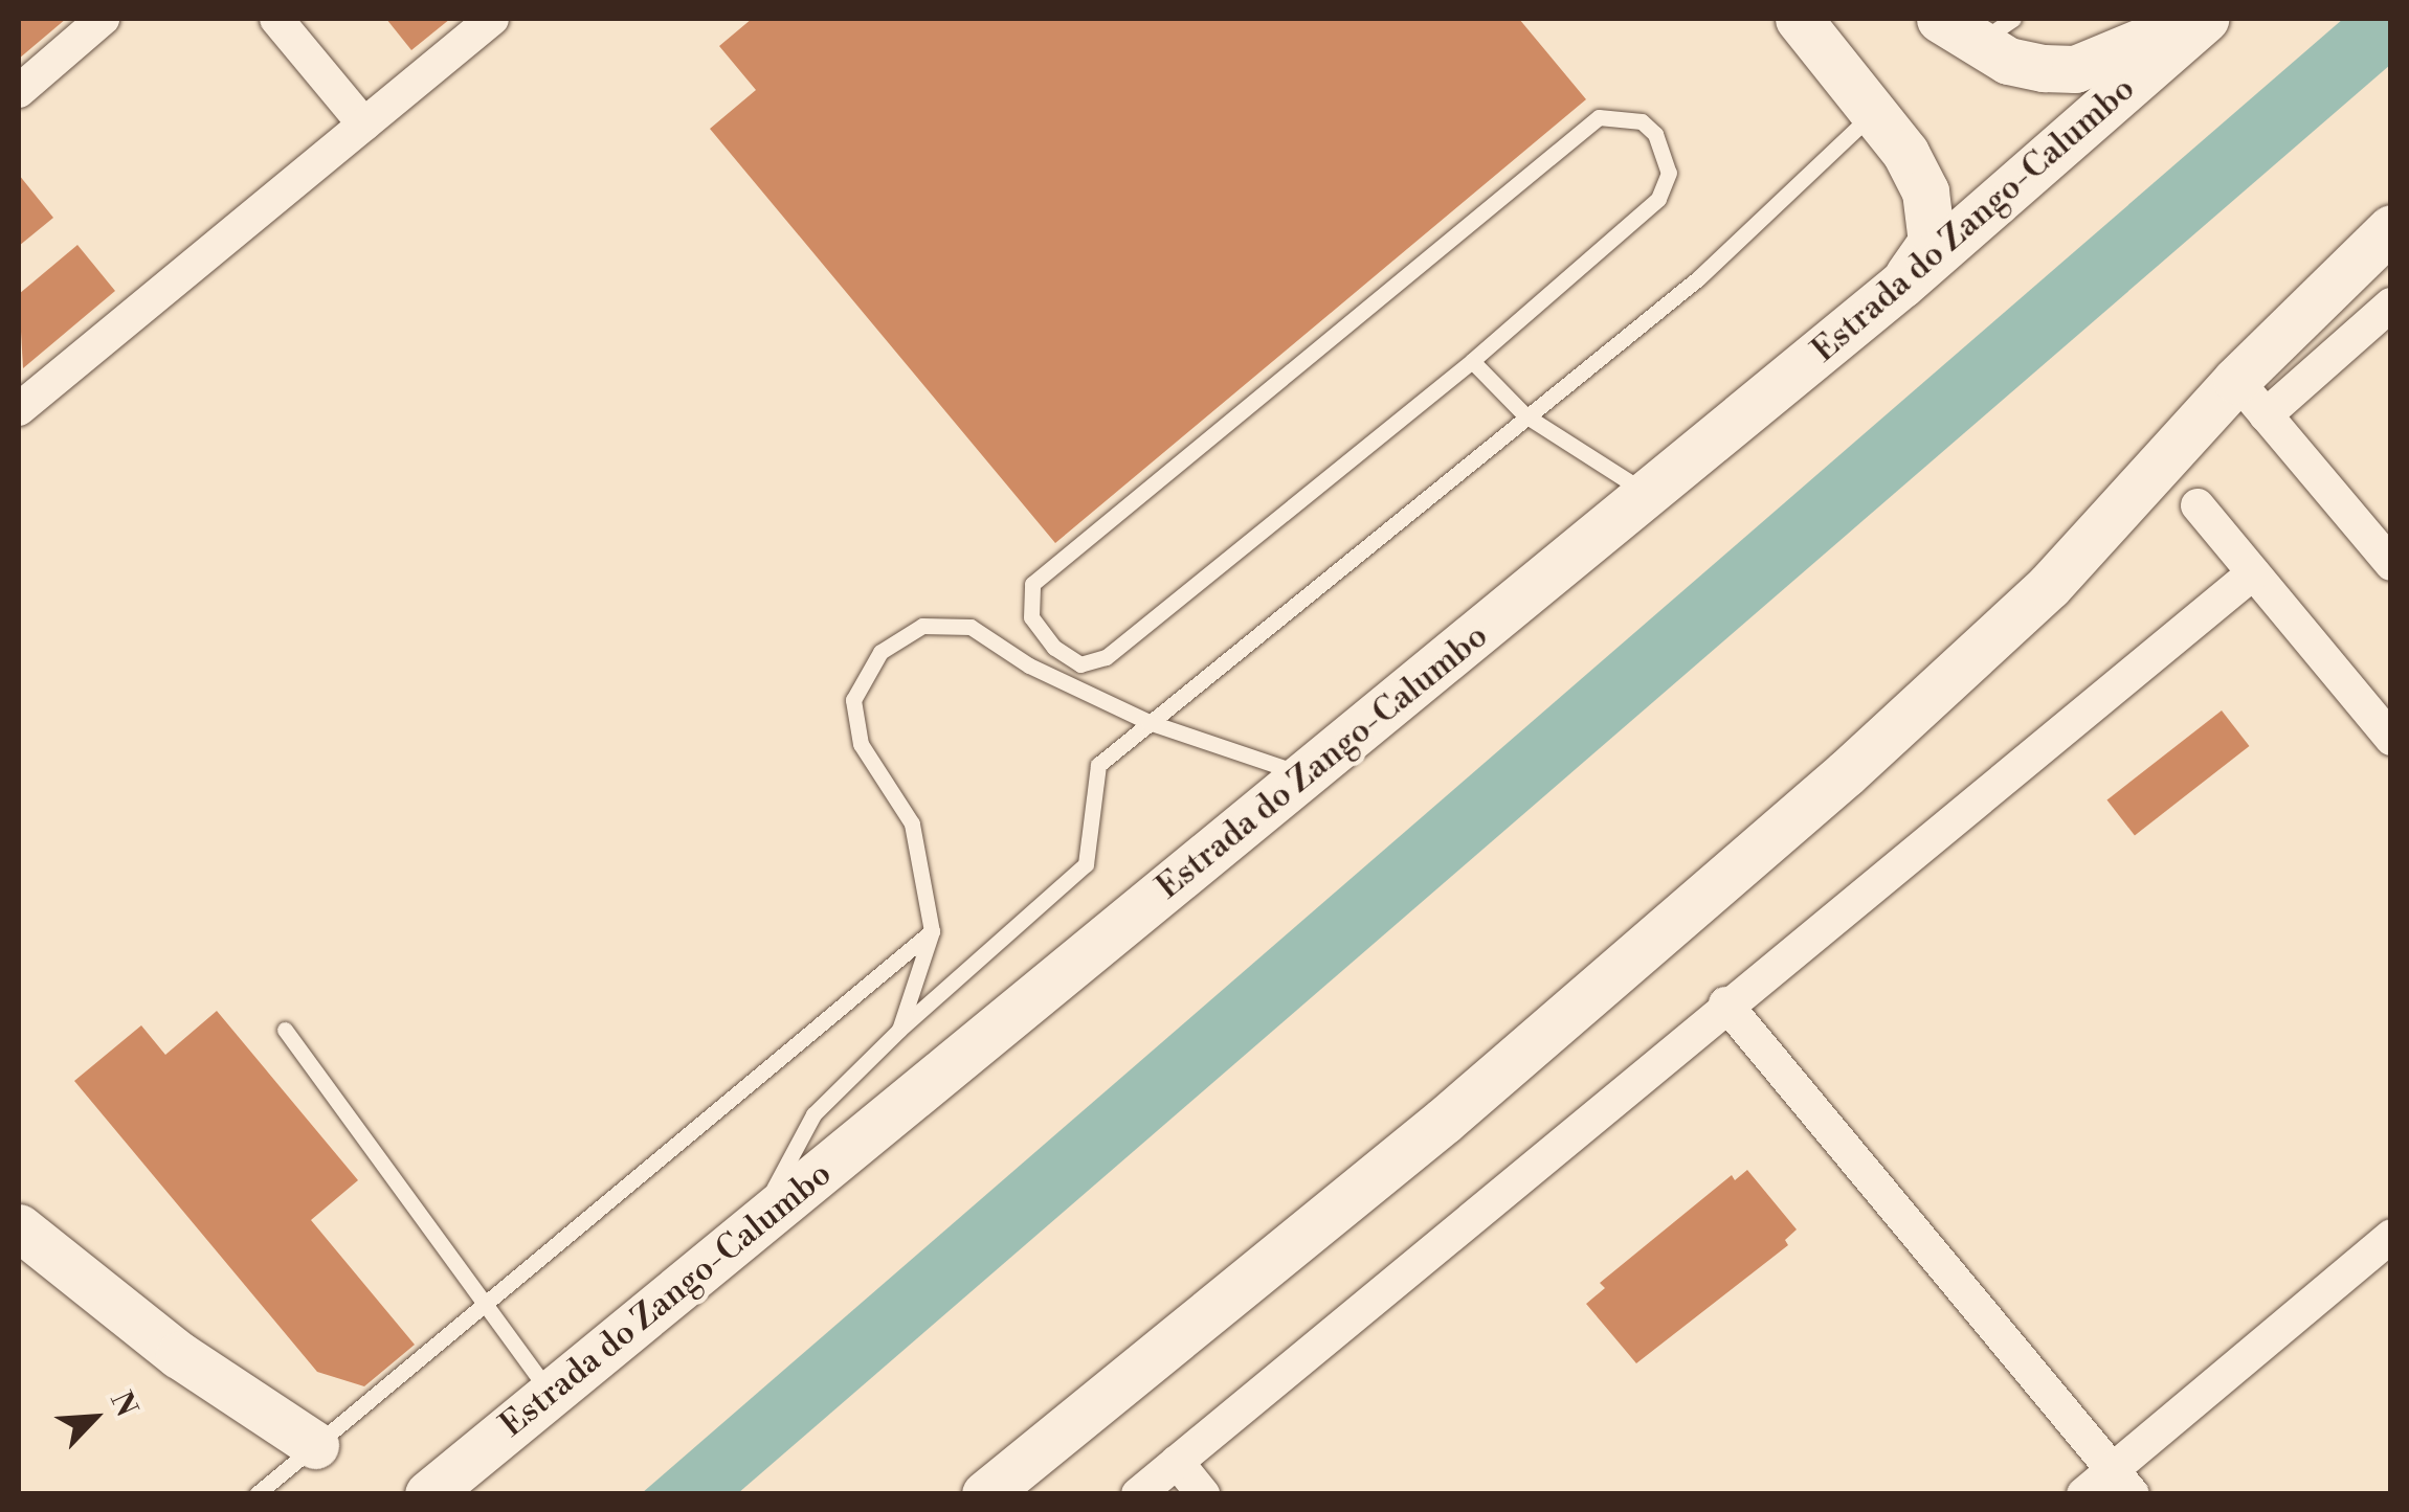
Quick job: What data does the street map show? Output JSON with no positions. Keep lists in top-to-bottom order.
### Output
{
  "streets": {
    "main road": ["Estrada do Zango-Calumbo"]
  },
  "north": "top right"
}
